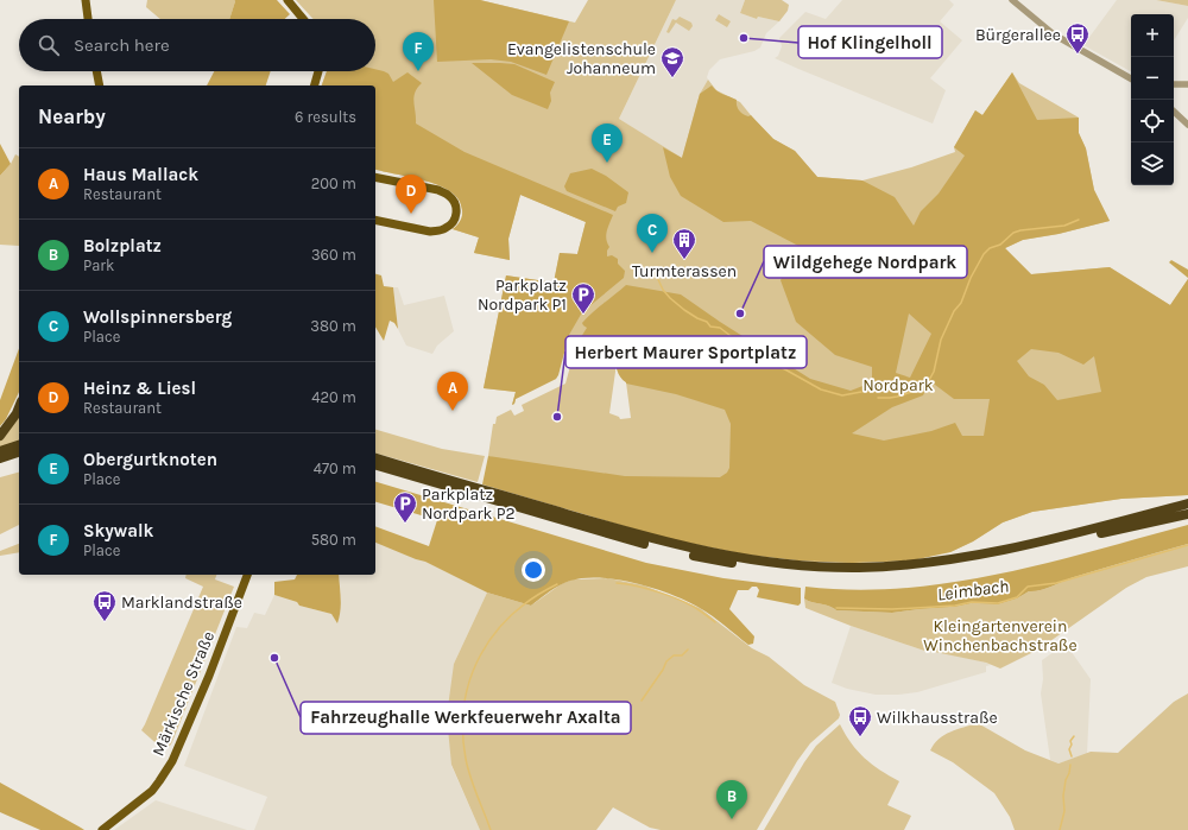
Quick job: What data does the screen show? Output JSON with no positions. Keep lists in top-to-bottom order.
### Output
{
  "streets": {
    "main road": ["Märkische Straße"]
  },
  "water": ["Leimbach"],
  "parks": ["Nordpark", "Kleingartenverein Winchenbachstraße"],
  "places": {
    "other": [
      "Hof Klingelholl",
      "Wildgehege Nordpark",
      "Herbert Maurer Sportplatz",
      "Fahrzeughalle Werkfeuerwehr Axalta"
    ],
    "bus stop": ["Bürgerallee", "Marklandstraße", "Wilkhausstraße"],
    "school or university": ["Evangelistenschule Johanneum"],
    "building": ["Turmterassen"],
    "parking": ["Parkplatz Nordpark P1", "Parkplatz Nordpark P2"]
  },
  "page": {
    "map_buttons": ["+", "−"],
    "search": "Search here",
    "pins": [
      "F",
      "E",
      "D",
      "C",
      "A",
      "B"
    ],
    "heading": ["Nearby", "6 results"],
    "list": [
      {
        "mark": "A",
        "name": "Haus Mallack",
        "note": "Restaurant",
        "value": "200 m"
      },
      {
        "mark": "B",
        "name": "Bolzplatz",
        "note": "Park",
        "value": "360 m"
      },
      {
        "mark": "C",
        "name": "Wollspinnersberg",
        "note": "Place",
        "value": "380 m"
      },
      {
        "mark": "D",
        "name": "Heinz & Liesl",
        "note": "Restaurant",
        "value": "420 m"
      },
      {
        "mark": "E",
        "name": "Obergurtknoten",
        "note": "Place",
        "value": "470 m"
      },
      {
        "mark": "F",
        "name": "Skywalk",
        "note": "Place",
        "value": "580 m"
      }
    ]
  }
}
